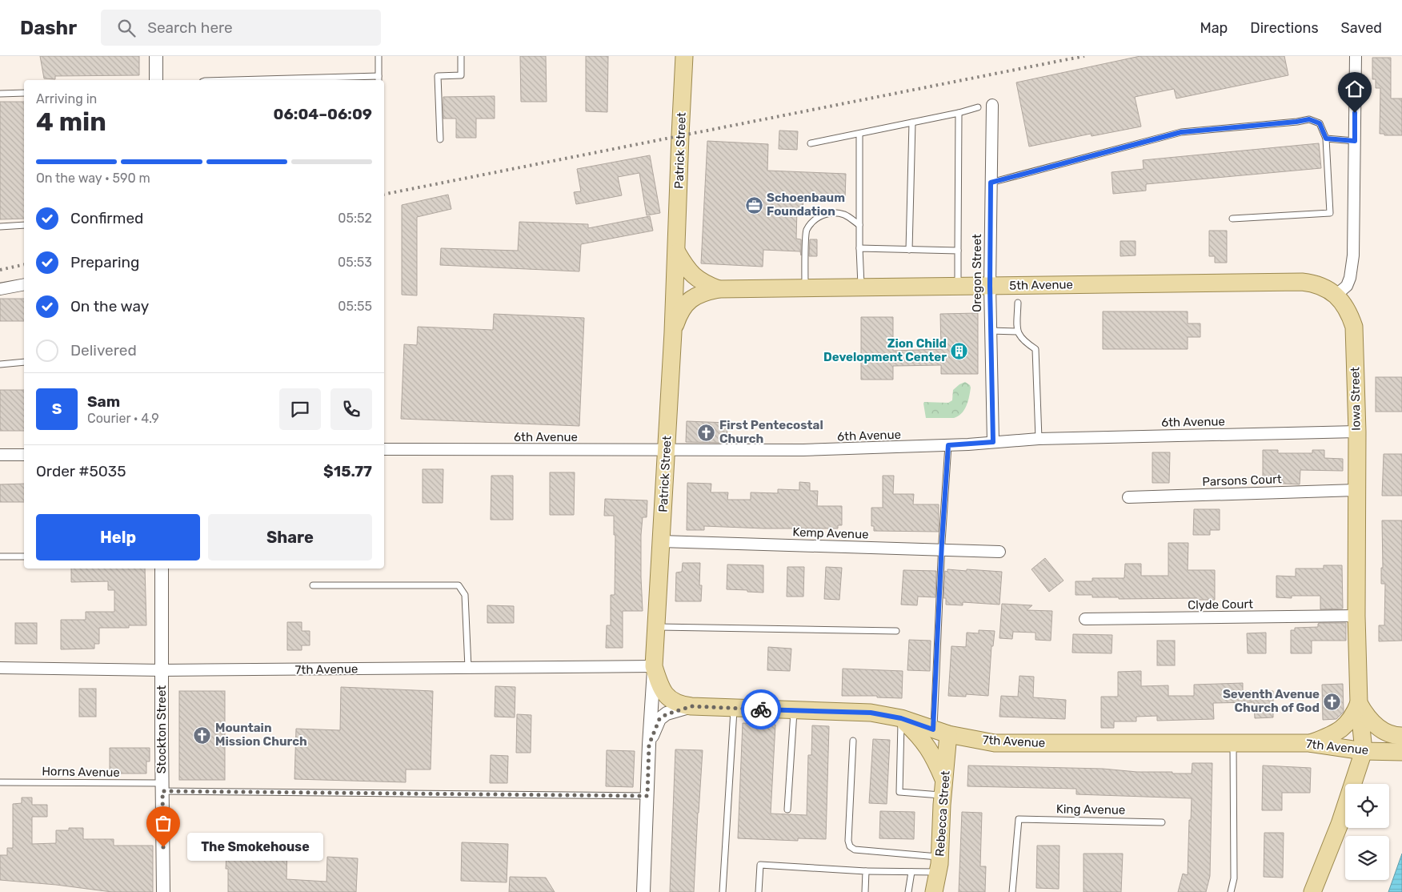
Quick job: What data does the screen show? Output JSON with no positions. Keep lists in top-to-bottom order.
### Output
{
  "streets": {
    "main road": [
      "Patrick Street",
      "5th Avenue",
      "Iowa Street",
      "7th Avenue",
      "Rebecca Street"
    ],
    "street": [
      "Oregon Street",
      "6th Avenue",
      "Parsons Court",
      "Kemp Avenue",
      "Clyde Court",
      "Stockton Street"
    ],
    "lane": ["Horns Avenue", "King Avenue"]
  },
  "crossings": [
    ["Patrick Street", "6th Avenue"],
    ["Patrick Street", "Kemp Avenue"],
    ["Patrick Street", "7th Avenue"],
    ["Patrick Street", "Horns Avenue"],
    ["Oregon Street", "5th Avenue"],
    ["Oregon Street", "6th Avenue"],
    ["5th Avenue", "Iowa Street"],
    ["Iowa Street", "6th Avenue"],
    ["Iowa Street", "Parsons Court"],
    ["Iowa Street", "Clyde Court"],
    ["Iowa Street", "7th Avenue"],
    ["7th Avenue", "Stockton Street"],
    ["7th Avenue", "Rebecca Street"],
    ["Stockton Street", "Horns Avenue"]
  ],
  "places": {
    "office": ["Schoenbaum Foundation"],
    "building": ["Zion Child Development Center"],
    "church": ["First Pentecostal Church", "Seventh Avenue Church of God", "Mountain Mission Church"],
    "other": ["The Smokehouse"]
  },
  "page": {
    "header": "Dashr",
    "search": "Search here",
    "nav": ["Map", "Directions", "Saved"],
    "heading": ["4 min", "Arriving in", "06:04–06:09"],
    "panel": [
      "Sam",
      "Courier · 4.9",
      "Order #5035",
      "$15.77"
    ],
    "bar": "On the way · 590 m",
    "list": [
      ["Confirmed", "05:52"],
      ["Preparing", "05:53"],
      ["On the way", "05:55"],
      "Delivered"
    ],
    "round": "S",
    "buttons": ["Help", "Share"],
    "bubble": "The Smokehouse"
  }
}
